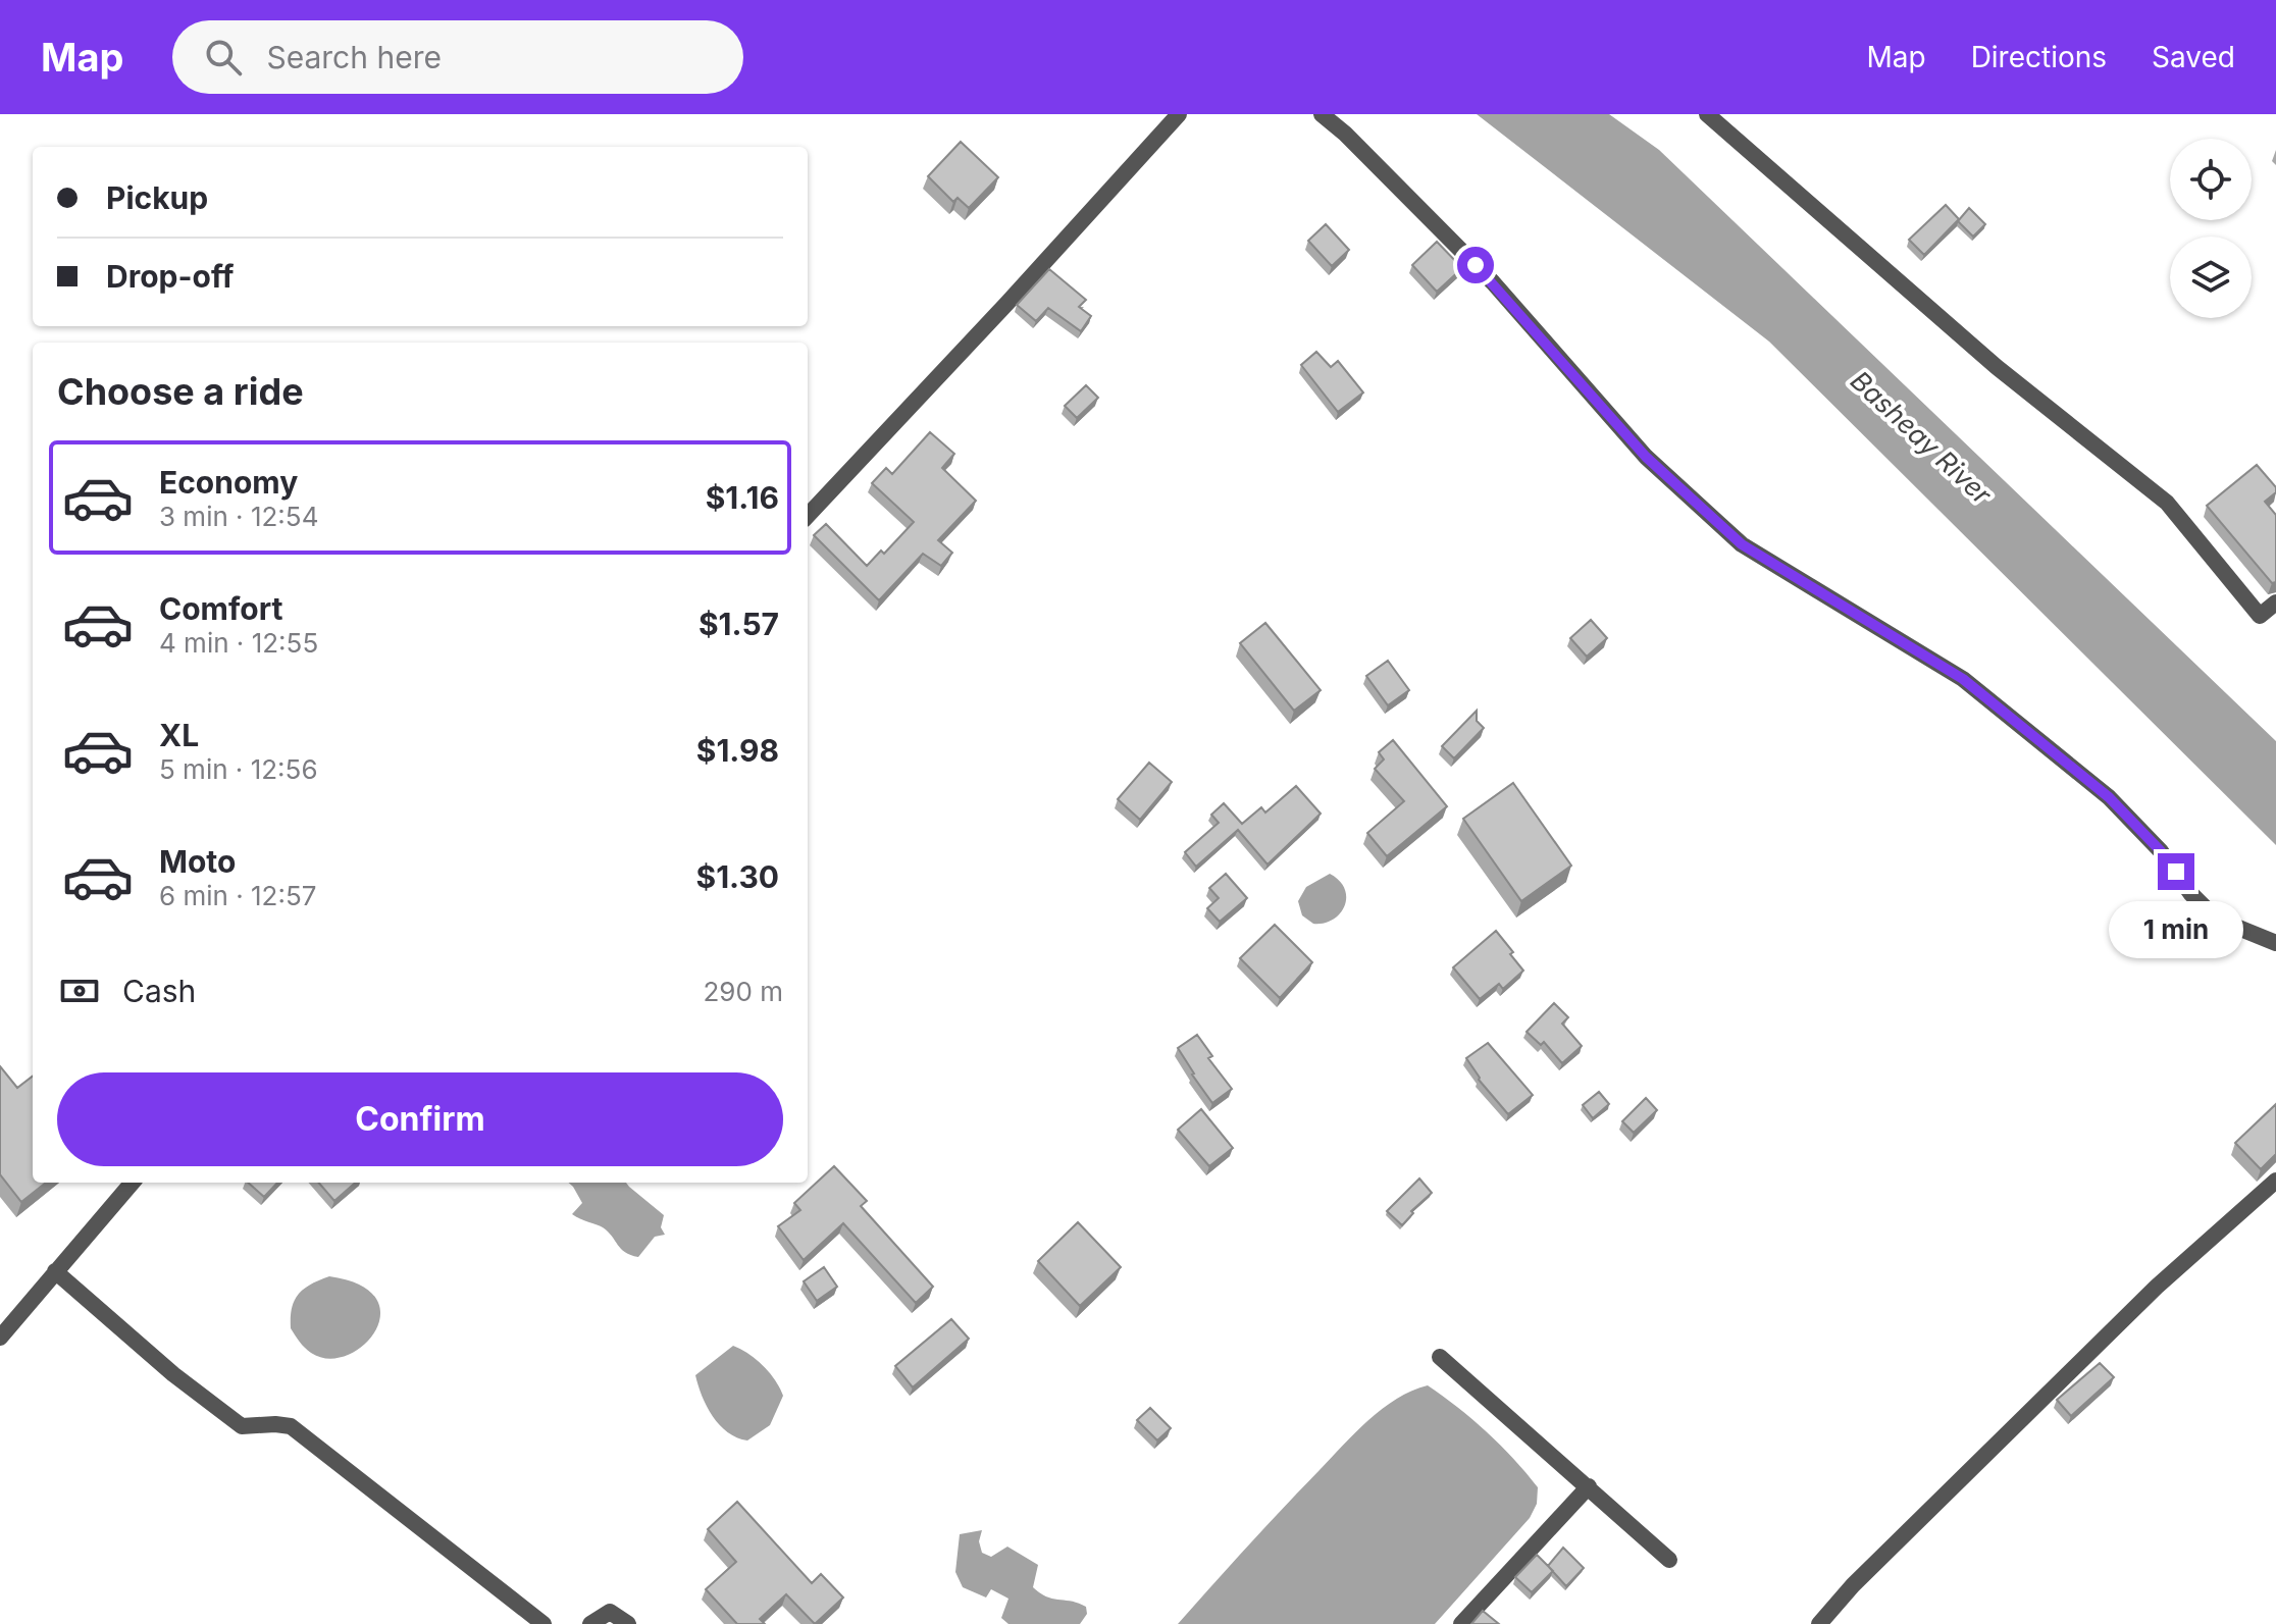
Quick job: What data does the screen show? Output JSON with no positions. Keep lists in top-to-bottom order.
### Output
{
  "water": ["Basheay River"],
  "page": {
    "header": "Map",
    "search": "Search here",
    "nav": ["Map", "Directions", "Saved"],
    "banner": ["Pickup", "Drop-off"],
    "heading": "Choose a ride",
    "list": [
      {
        "name": "Economy",
        "note": "3 min · 12:54",
        "value": "$1.16"
      },
      {
        "name": "Comfort",
        "note": "4 min · 12:55",
        "value": "$1.57"
      },
      {
        "name": "XL",
        "note": "5 min · 12:56",
        "value": "$1.98"
      },
      {
        "name": "Moto",
        "note": "6 min · 12:57",
        "value": "$1.30"
      }
    ],
    "bubble": "1 min",
    "pay": ["Cash", "290 m"],
    "buttons": "Confirm"
  }
}
